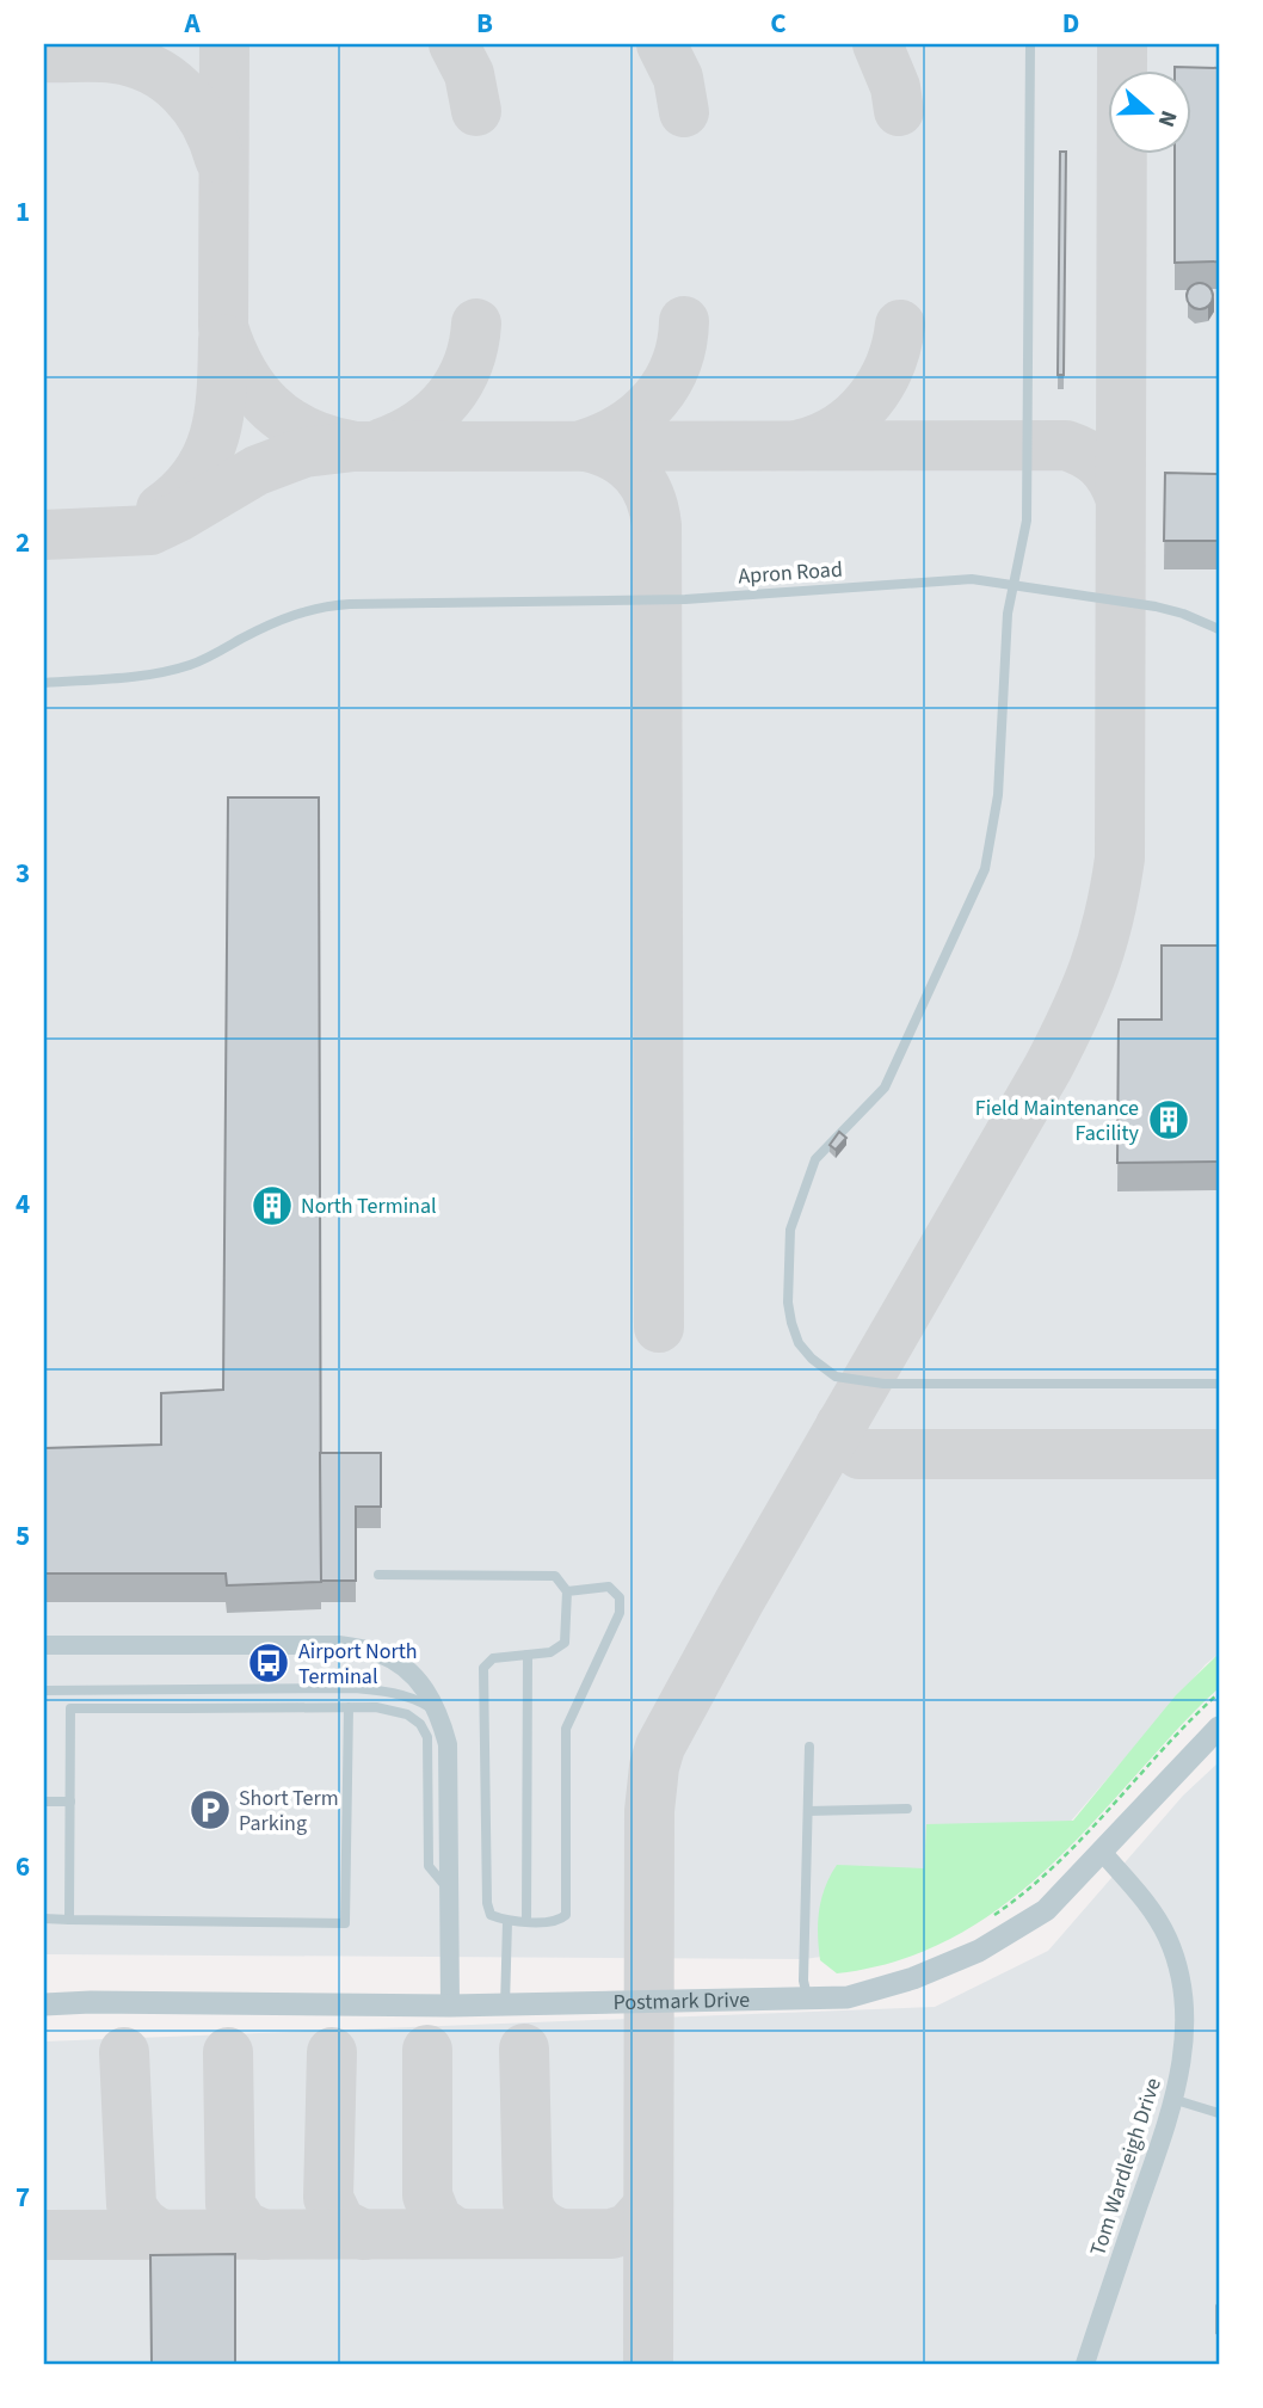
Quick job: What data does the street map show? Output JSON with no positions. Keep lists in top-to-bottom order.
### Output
{
  "streets": {
    "street": ["Postmark Drive", "Tom Wardleigh Drive"],
    "lane": ["Apron Road"]
  },
  "crossings": [
    ["Postmark Drive", "Tom Wardleigh Drive"]
  ],
  "places": {
    "building": ["Field Maintenance Facility", "North Terminal"],
    "bus stop": ["Airport North Terminal"],
    "parking": ["Short Term Parking"]
  },
  "north": "right",
  "grid": {
    "columns": [
      "A",
      "B",
      "C",
      "D"
    ],
    "rows": [
      "1",
      "2",
      "3",
      "4",
      "5",
      "6",
      "7"
    ]
  }
}
